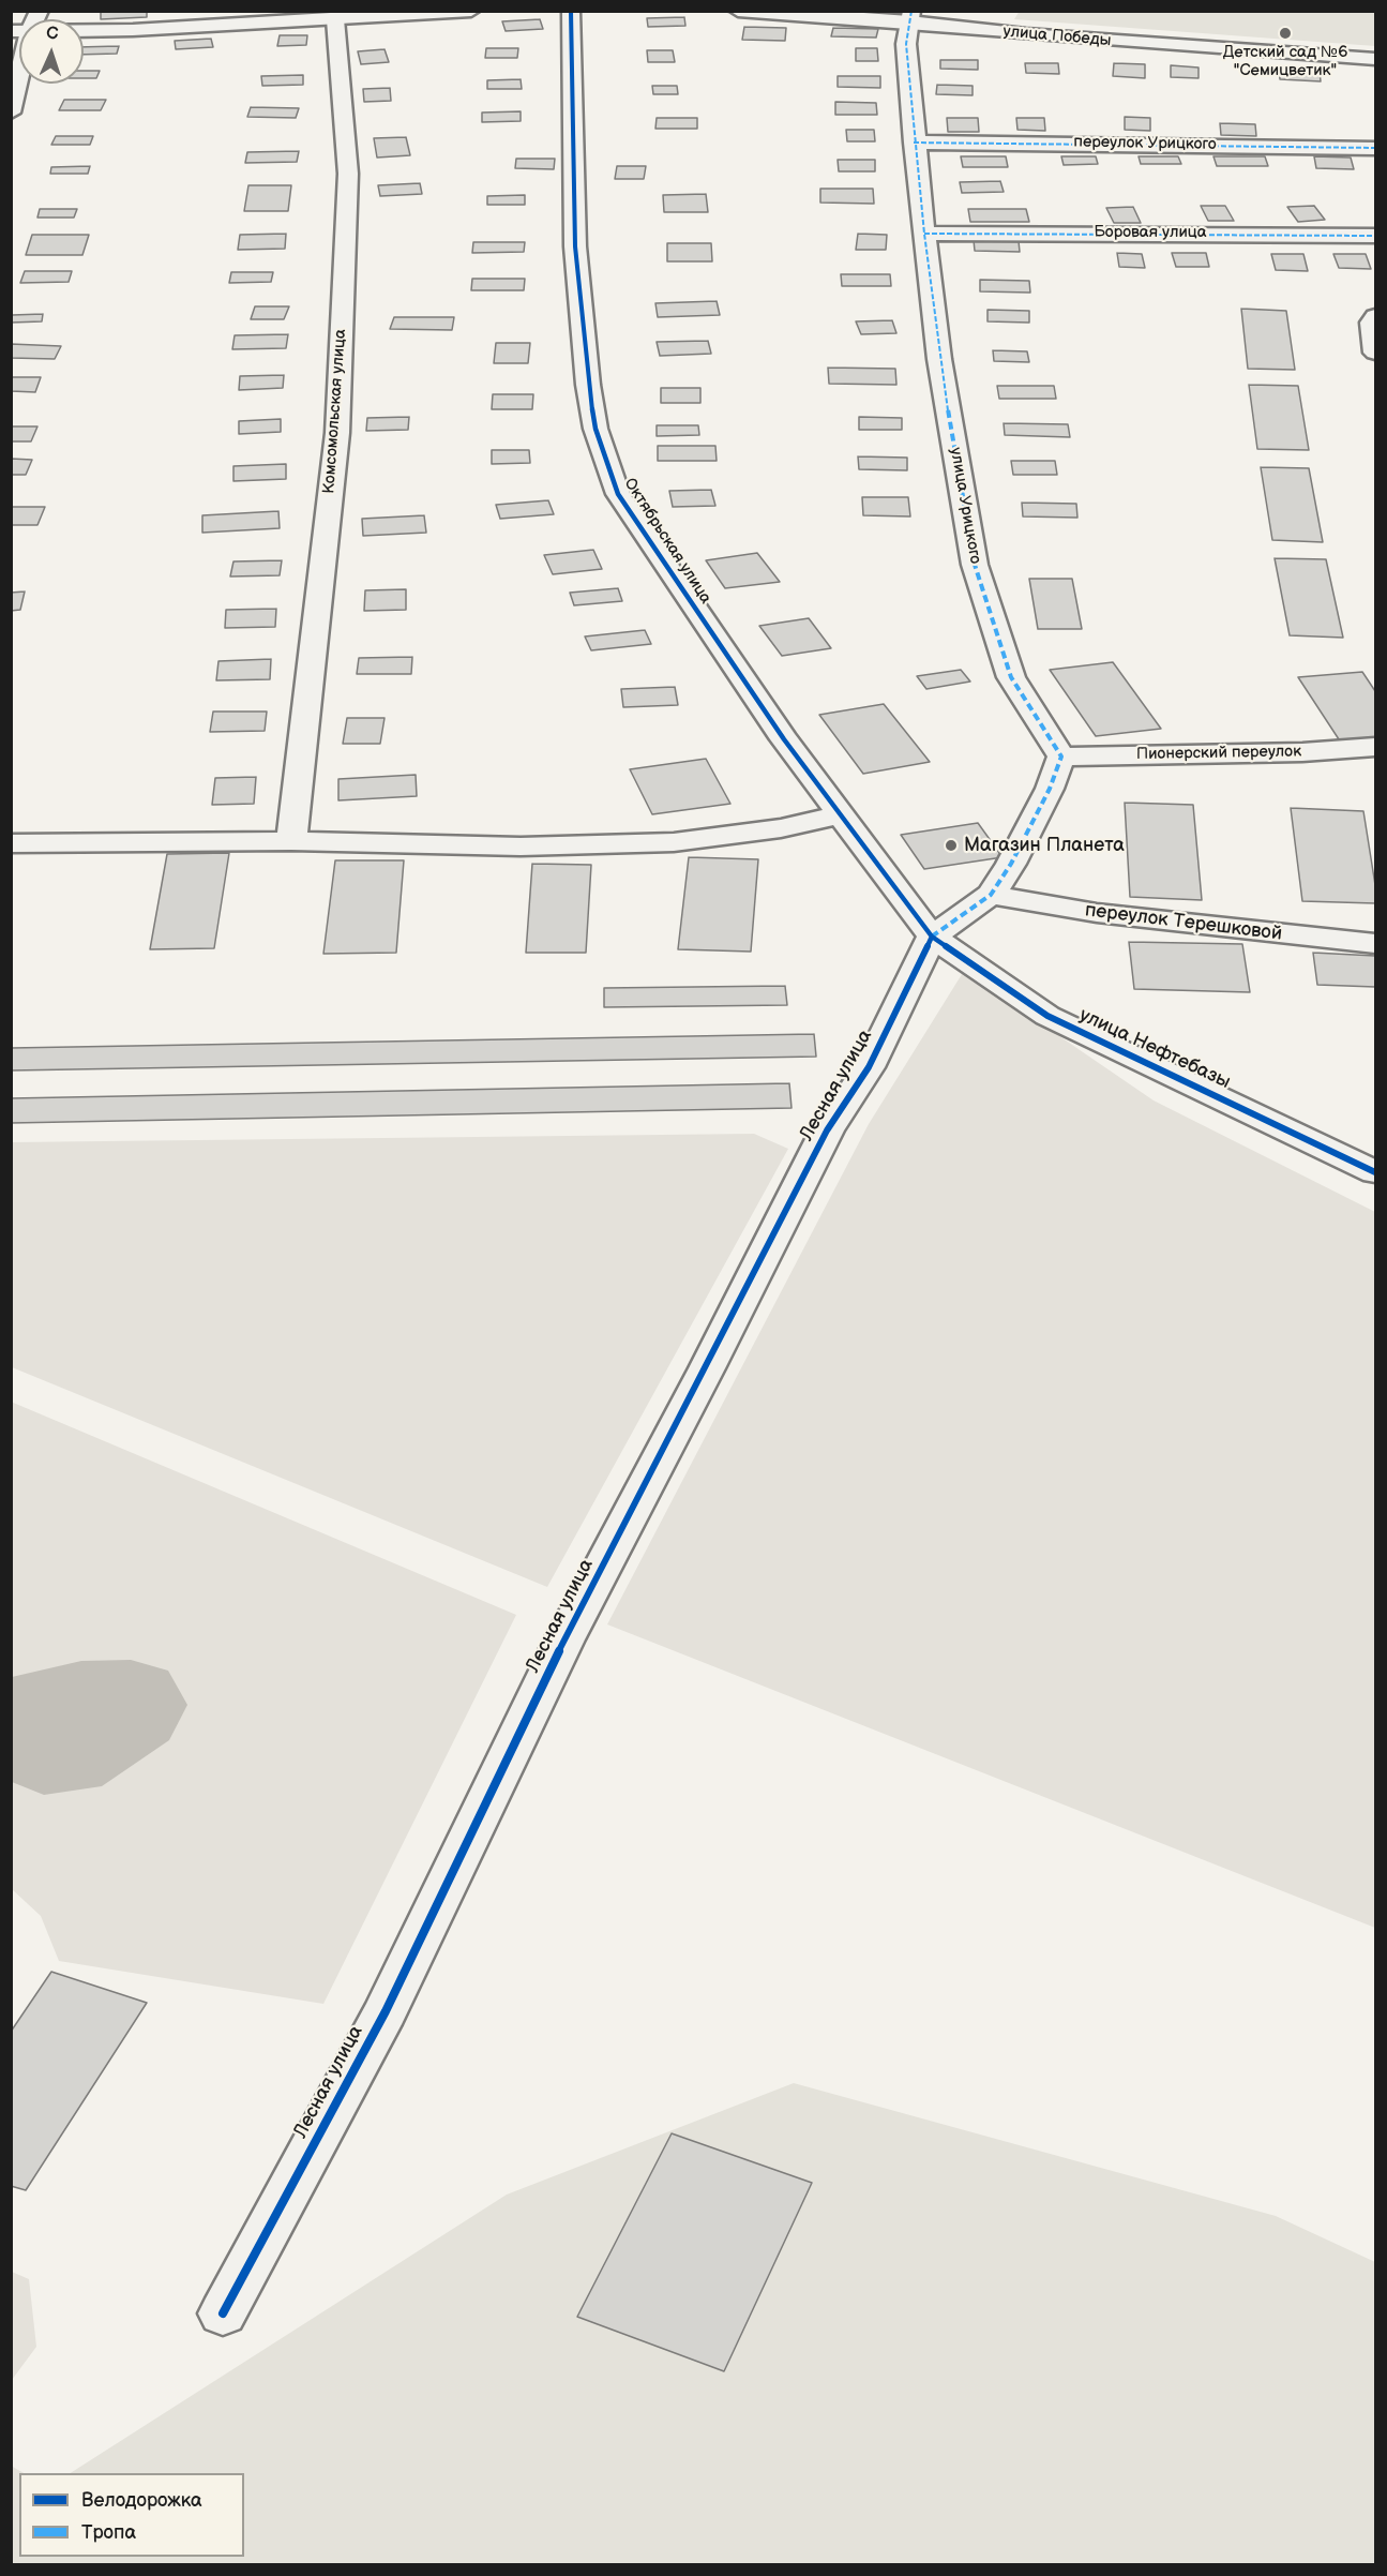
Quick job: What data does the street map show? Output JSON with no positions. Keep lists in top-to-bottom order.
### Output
{
  "streets": {
    "street": [
      "улица Победы",
      "переулок Урицкого",
      "Боровая улица",
      "Комсомольская улица",
      "улица Урицкого",
      "Октябрьская улица",
      "Пионерский переулок",
      "переулок Терешковой",
      "улица Нефтебазы",
      "Лесная улица"
    ]
  },
  "crossings": [
    ["улица Победы", "улица Урицкого"],
    ["переулок Урицкого", "улица Урицкого"],
    ["Боровая улица", "улица Урицкого"],
    ["улица Урицкого", "Пионерский переулок"],
    ["Октябрьская улица", "улица Нефтебазы"],
    ["Октябрьская улица", "Лесная улица"],
    ["улица Нефтебазы", "Лесная улица"]
  ],
  "places": ["Детский сад №6 \"Семицветик\"", "Магазин Планета"],
  "legend": ["Велодорожка", "Тропа"],
  "north": "top"
}
